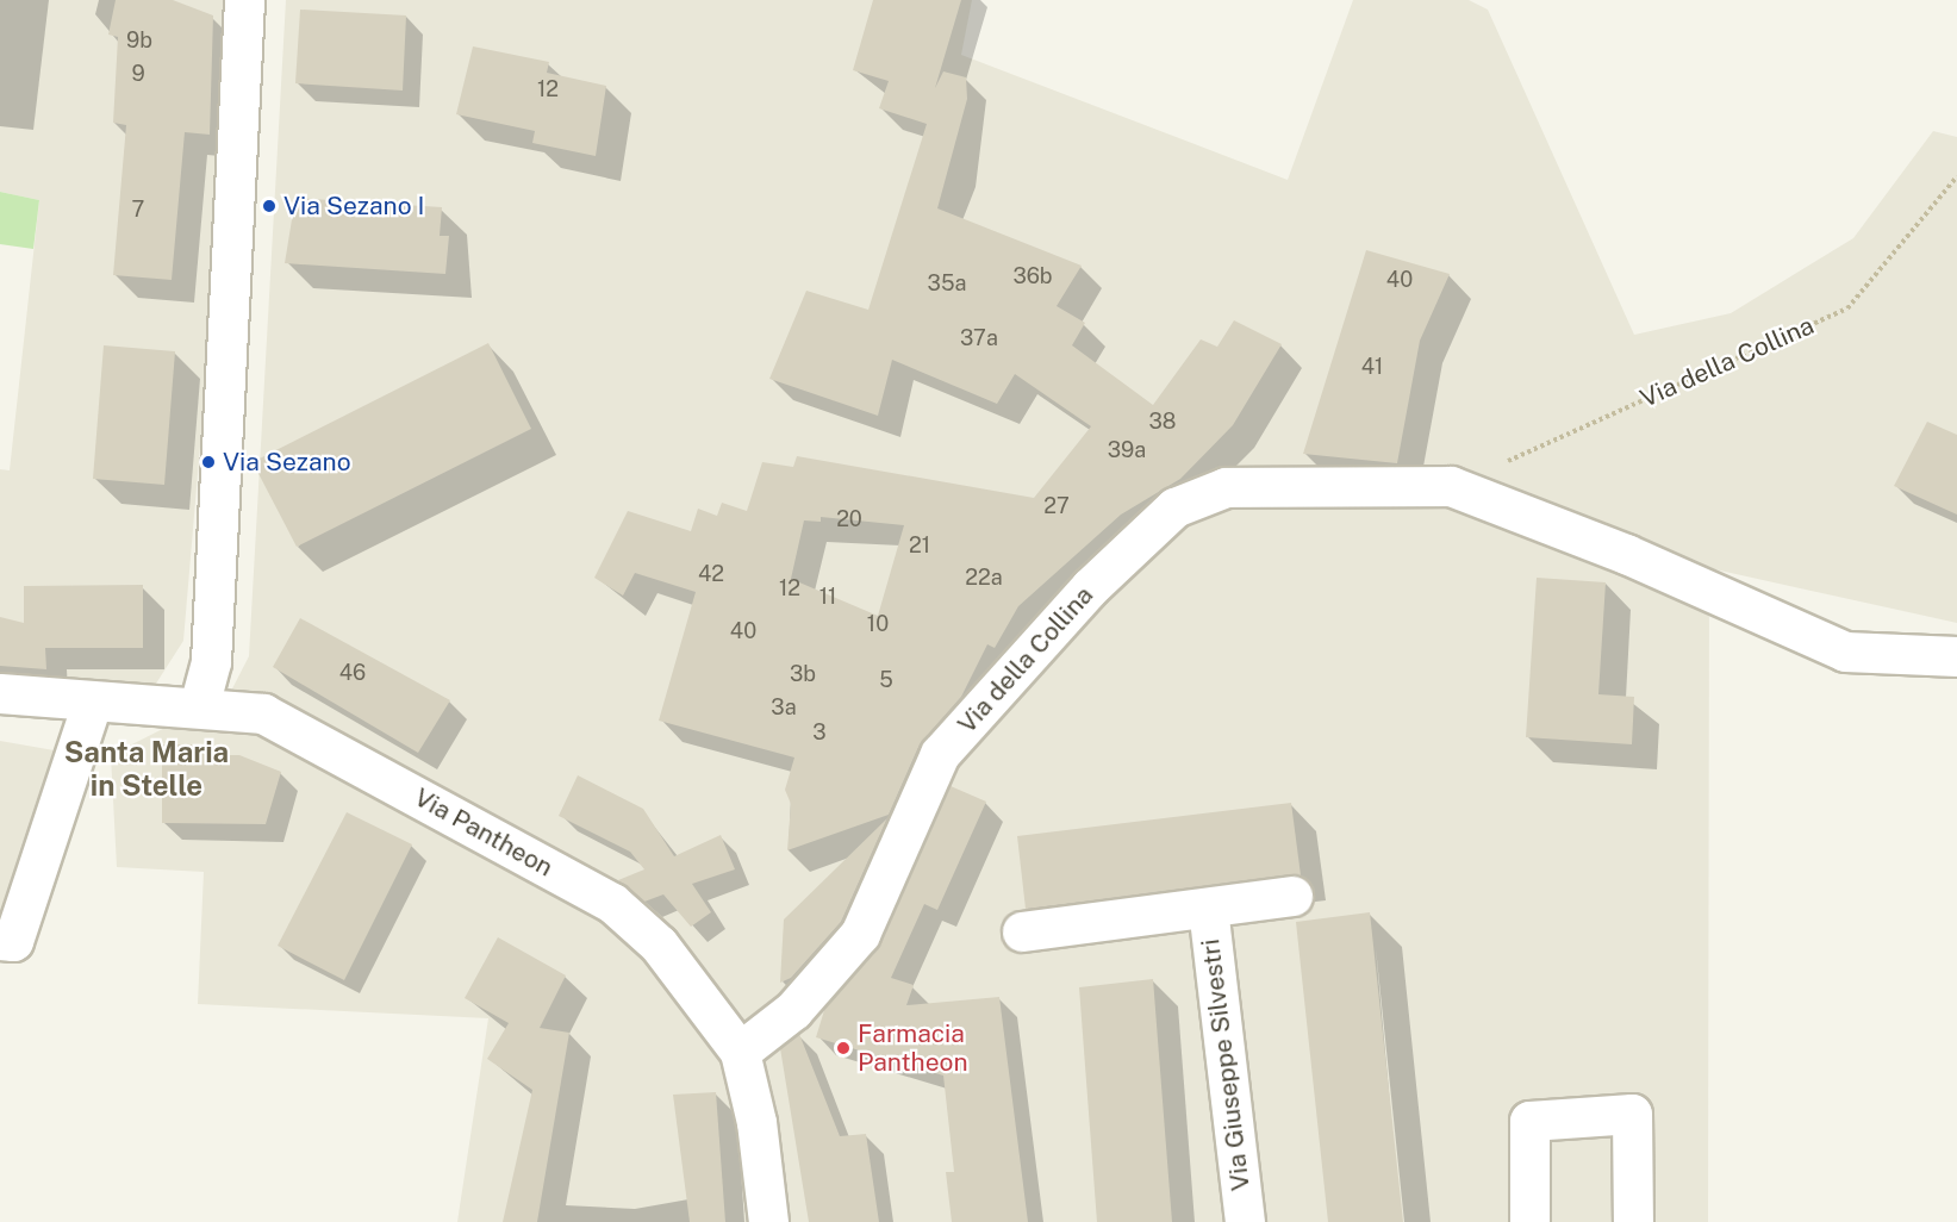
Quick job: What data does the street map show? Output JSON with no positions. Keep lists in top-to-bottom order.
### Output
{
  "streets": {
    "street": ["Via della Collina", "Via Pantheon", "Via Giuseppe Silvestri"]
  },
  "crossings": [
    ["Via della Collina", "Via Pantheon"]
  ],
  "districts": ["Santa Maria in Stelle"],
  "places": ["Via Sezano I", "Via Sezano", "Farmacia Pantheon"],
  "house_numbers": [
    "9b",
    "9",
    "12",
    "7",
    "36b",
    "40",
    "35a",
    "37a",
    "41",
    "38",
    "39a",
    "27",
    "20",
    "21",
    "42",
    "22a",
    "12",
    "11",
    "10",
    "40",
    "46",
    "3b",
    "5",
    "3a",
    "3"
  ]
}
